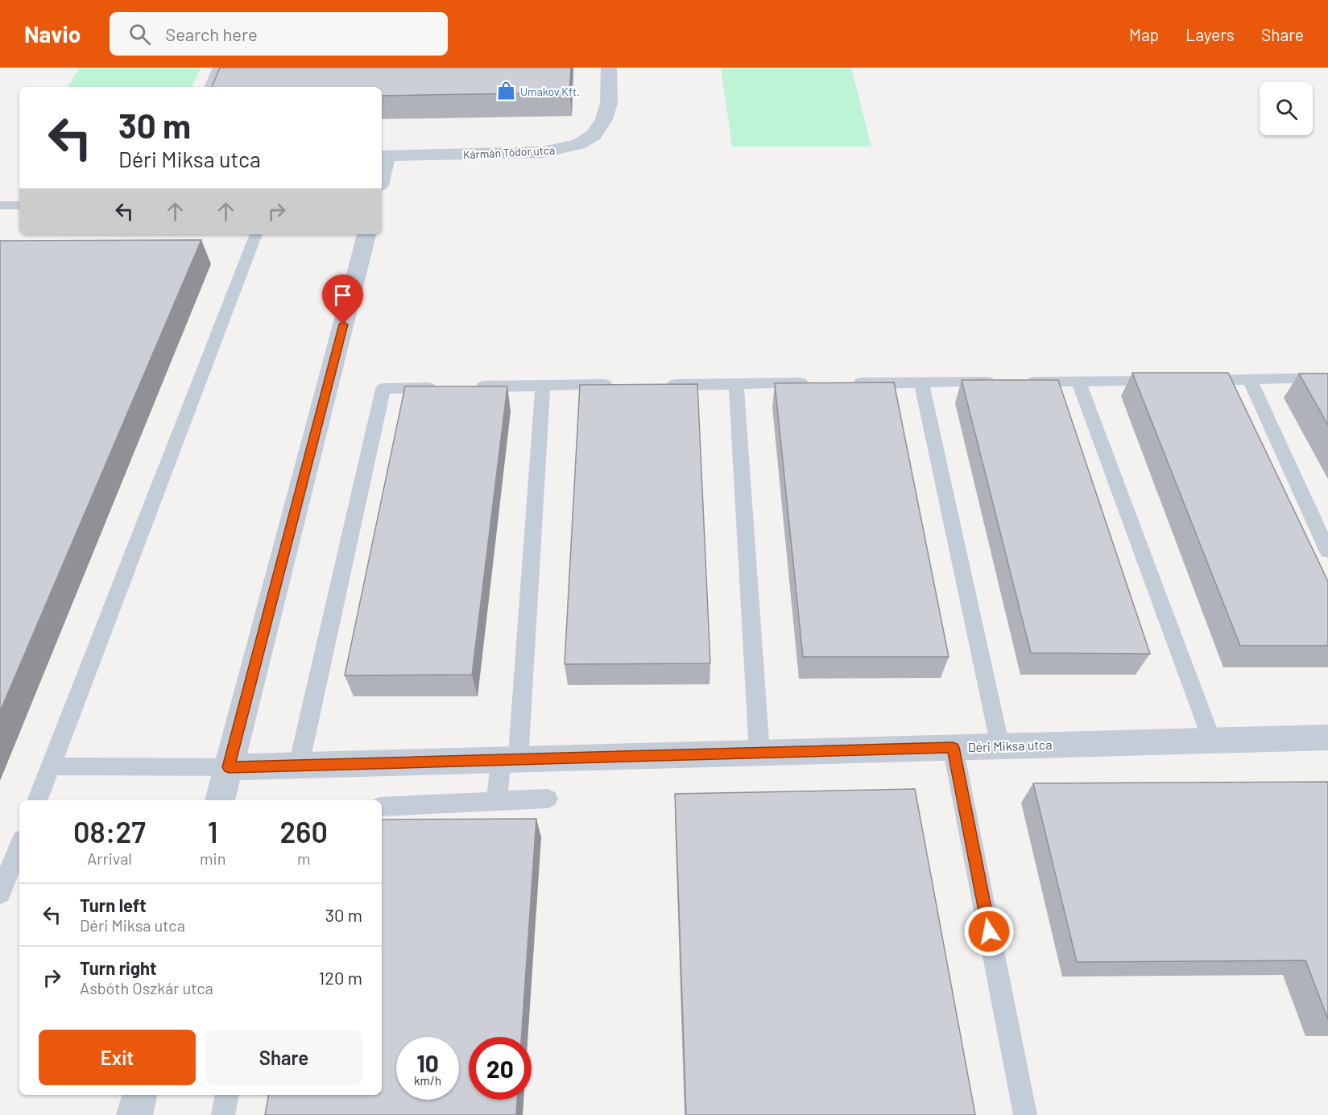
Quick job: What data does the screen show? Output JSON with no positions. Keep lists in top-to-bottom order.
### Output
{
  "streets": {
    "street": ["Kármán Tódor utca", "Déri Miksa utca"]
  },
  "places": {
    "shop": ["Umakov Kft."]
  },
  "page": {
    "header": "Navio",
    "search": "Search here",
    "nav": ["Map", "Layers", "Share"],
    "turn": ["30 m", "Déri Miksa utca"],
    "eta": [
      "08:27",
      "Arrival",
      "1",
      "min",
      "260",
      "m"
    ],
    "list": [
      {
        "name": "Turn left",
        "note": "Déri Miksa utca",
        "value": "30 m"
      },
      {
        "name": "Turn right",
        "note": "Asbóth Oszkár utca",
        "value": "120 m"
      }
    ],
    "buttons": ["Exit", "Share"],
    "speed": "10 km/h",
    "limit": "20"
  }
}
